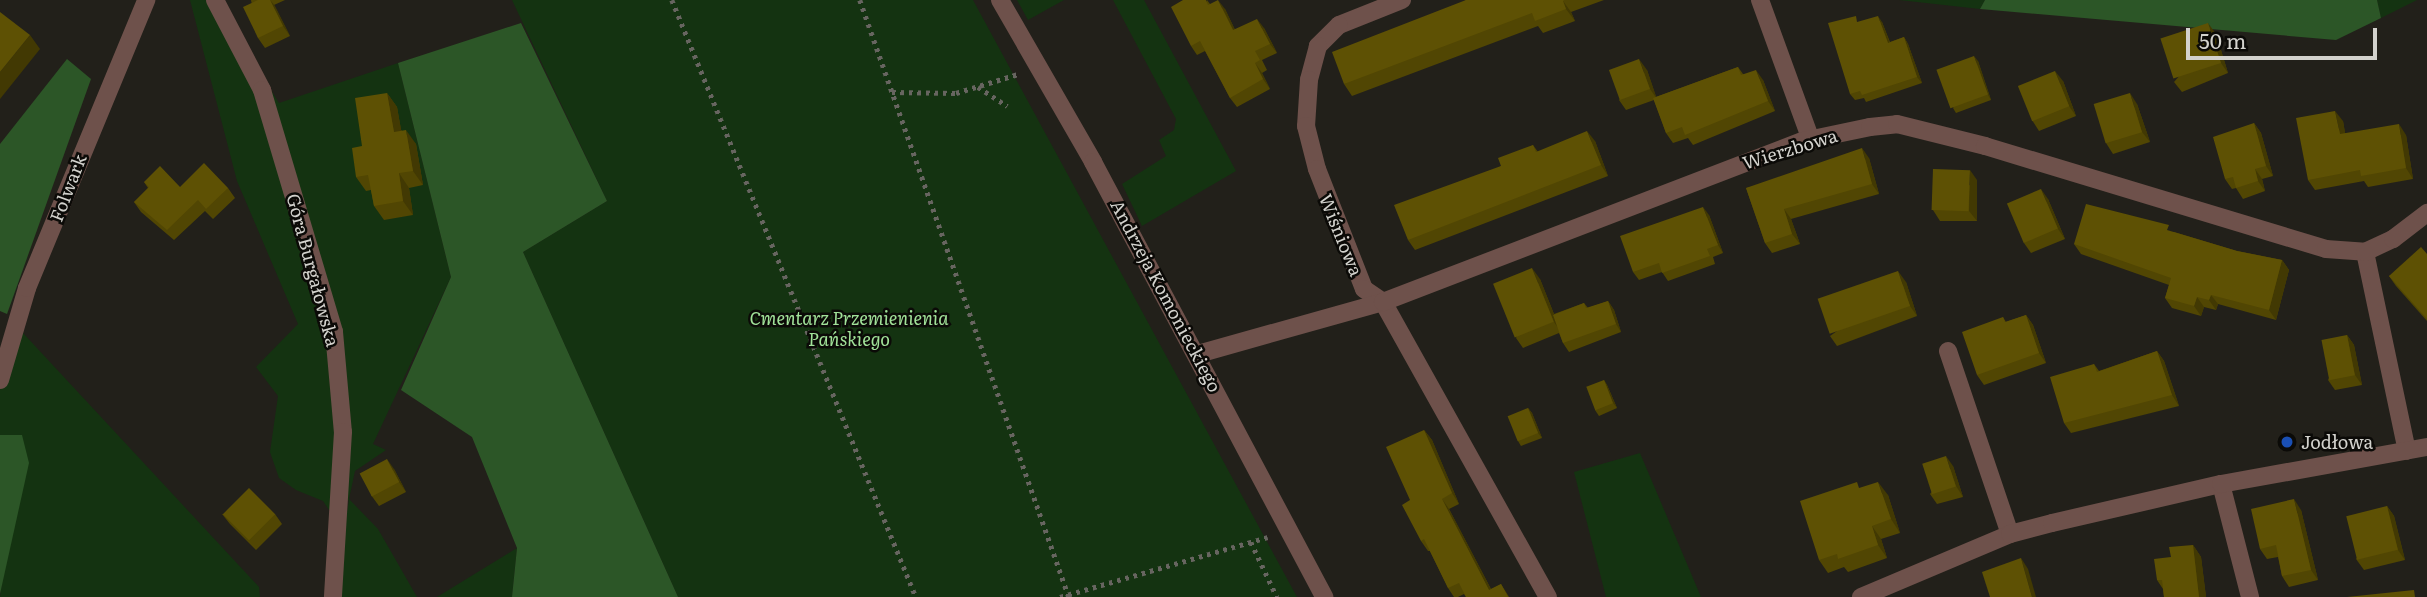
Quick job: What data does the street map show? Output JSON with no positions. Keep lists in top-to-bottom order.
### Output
{
  "streets": {
    "street": [
      "Wierzbowa",
      "Folwark",
      "Wiśniowa",
      "Góra Burgałowska",
      "Andrzeja Komonieckiego"
    ]
  },
  "crossings": [
    ["Wierzbowa", "Wiśniowa"],
    ["Wierzbowa", "Andrzeja Komonieckiego"]
  ],
  "parks": ["Cmentarz Przemienienia Pańskiego"],
  "places": ["Jodłowa"],
  "scale_bar": "50 m"
}
